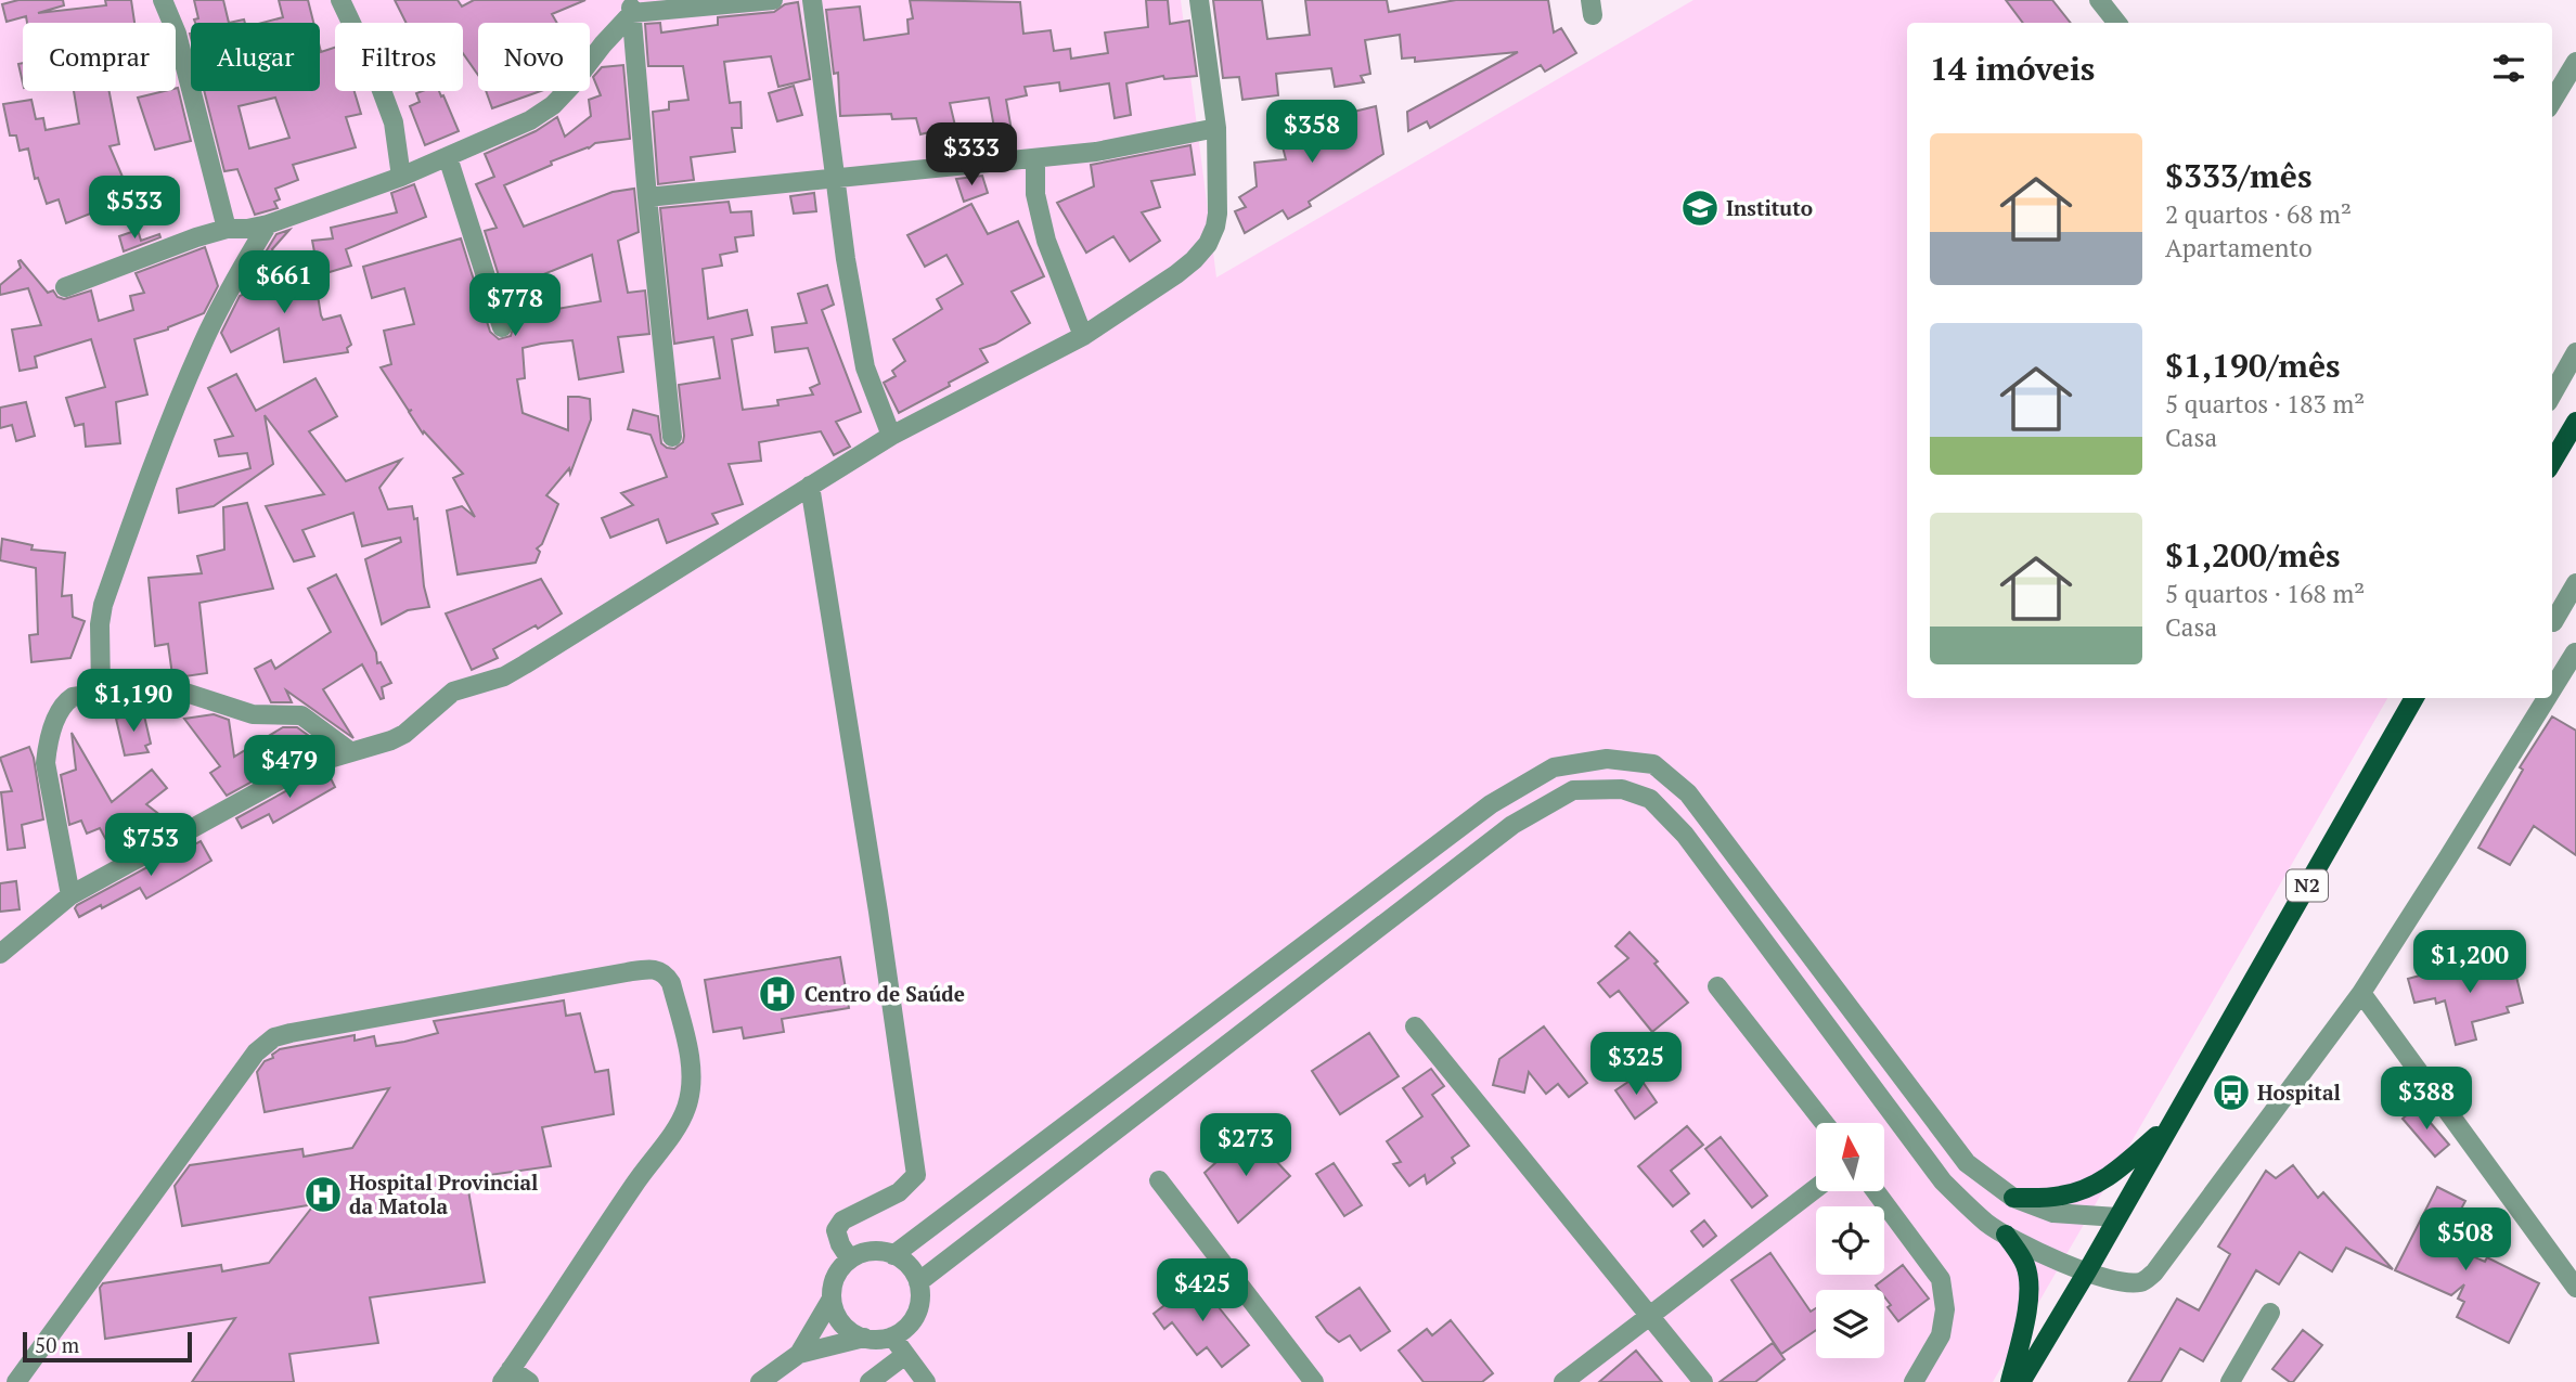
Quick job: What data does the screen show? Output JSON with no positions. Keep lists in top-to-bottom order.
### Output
{
  "streets": {
    "main road": ["N2"]
  },
  "places": {
    "school or university": ["Instituto"],
    "hospital": ["Centro de Saúde", "Hospital Provincial da Matola"],
    "bus stop": ["Hospital"]
  },
  "scale_bar": "50 m",
  "north": "top",
  "page": {
    "chip": [
      "Comprar",
      "Alugar",
      "Filtros",
      "Novo"
    ],
    "heading": "14 imóveis",
    "price": [
      "$358",
      "$333",
      "$533",
      "$661",
      "$778",
      "$1,190",
      "$479",
      "$753",
      "$1,200",
      "$325",
      "$388",
      "$273",
      "$508",
      "$425"
    ],
    "list": [
      {
        "name": "$333/mês",
        "note": "2 quartos · 68 m² · Apartamento"
      },
      {
        "name": "$1,190/mês",
        "note": "5 quartos · 183 m² · Casa"
      },
      {
        "name": "$1,200/mês",
        "note": "5 quartos · 168 m² · Casa"
      }
    ],
    "scale": "50 m"
  }
}
